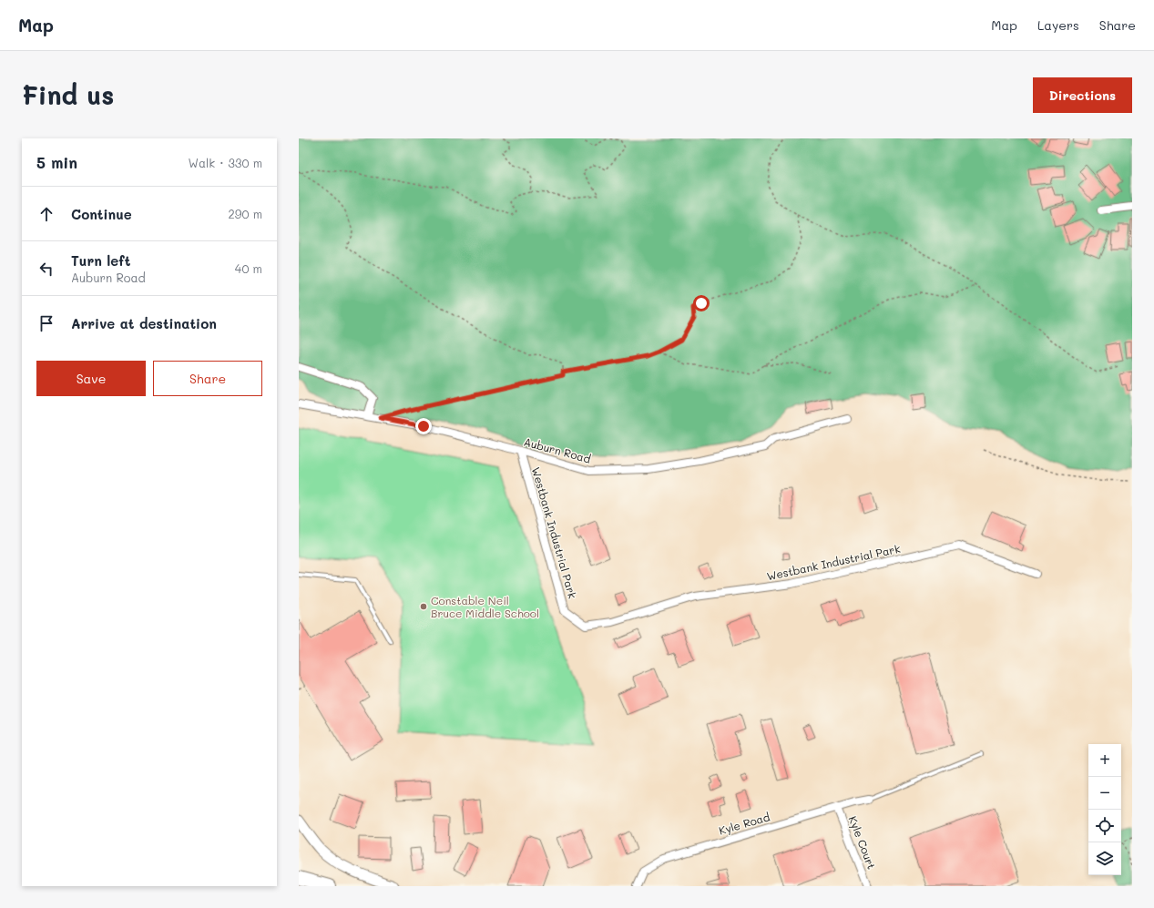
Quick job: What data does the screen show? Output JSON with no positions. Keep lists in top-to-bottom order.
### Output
{
  "streets": {
    "street": [
      "Auburn Road",
      "Westbank Industrial Park",
      "Kyle Road",
      "Kyle Court"
    ]
  },
  "crossings": [
    ["Auburn Road", "Westbank Industrial Park"],
    ["Kyle Road", "Kyle Court"]
  ],
  "places": ["Constable Neil Bruce Middle School"],
  "page": {
    "header": "Map",
    "nav": ["Map", "Layers", "Share"],
    "buttons": [
      "Directions",
      ["Save", "Share"]
    ],
    "title": "Find us",
    "heading": ["5 min", "Walk · 330 m"],
    "list": [
      ["Continue", "290 m"],
      ["Turn left", "Auburn Road", "40 m"],
      "Arrive at destination"
    ],
    "map_buttons": ["+", "−"]
  }
}
